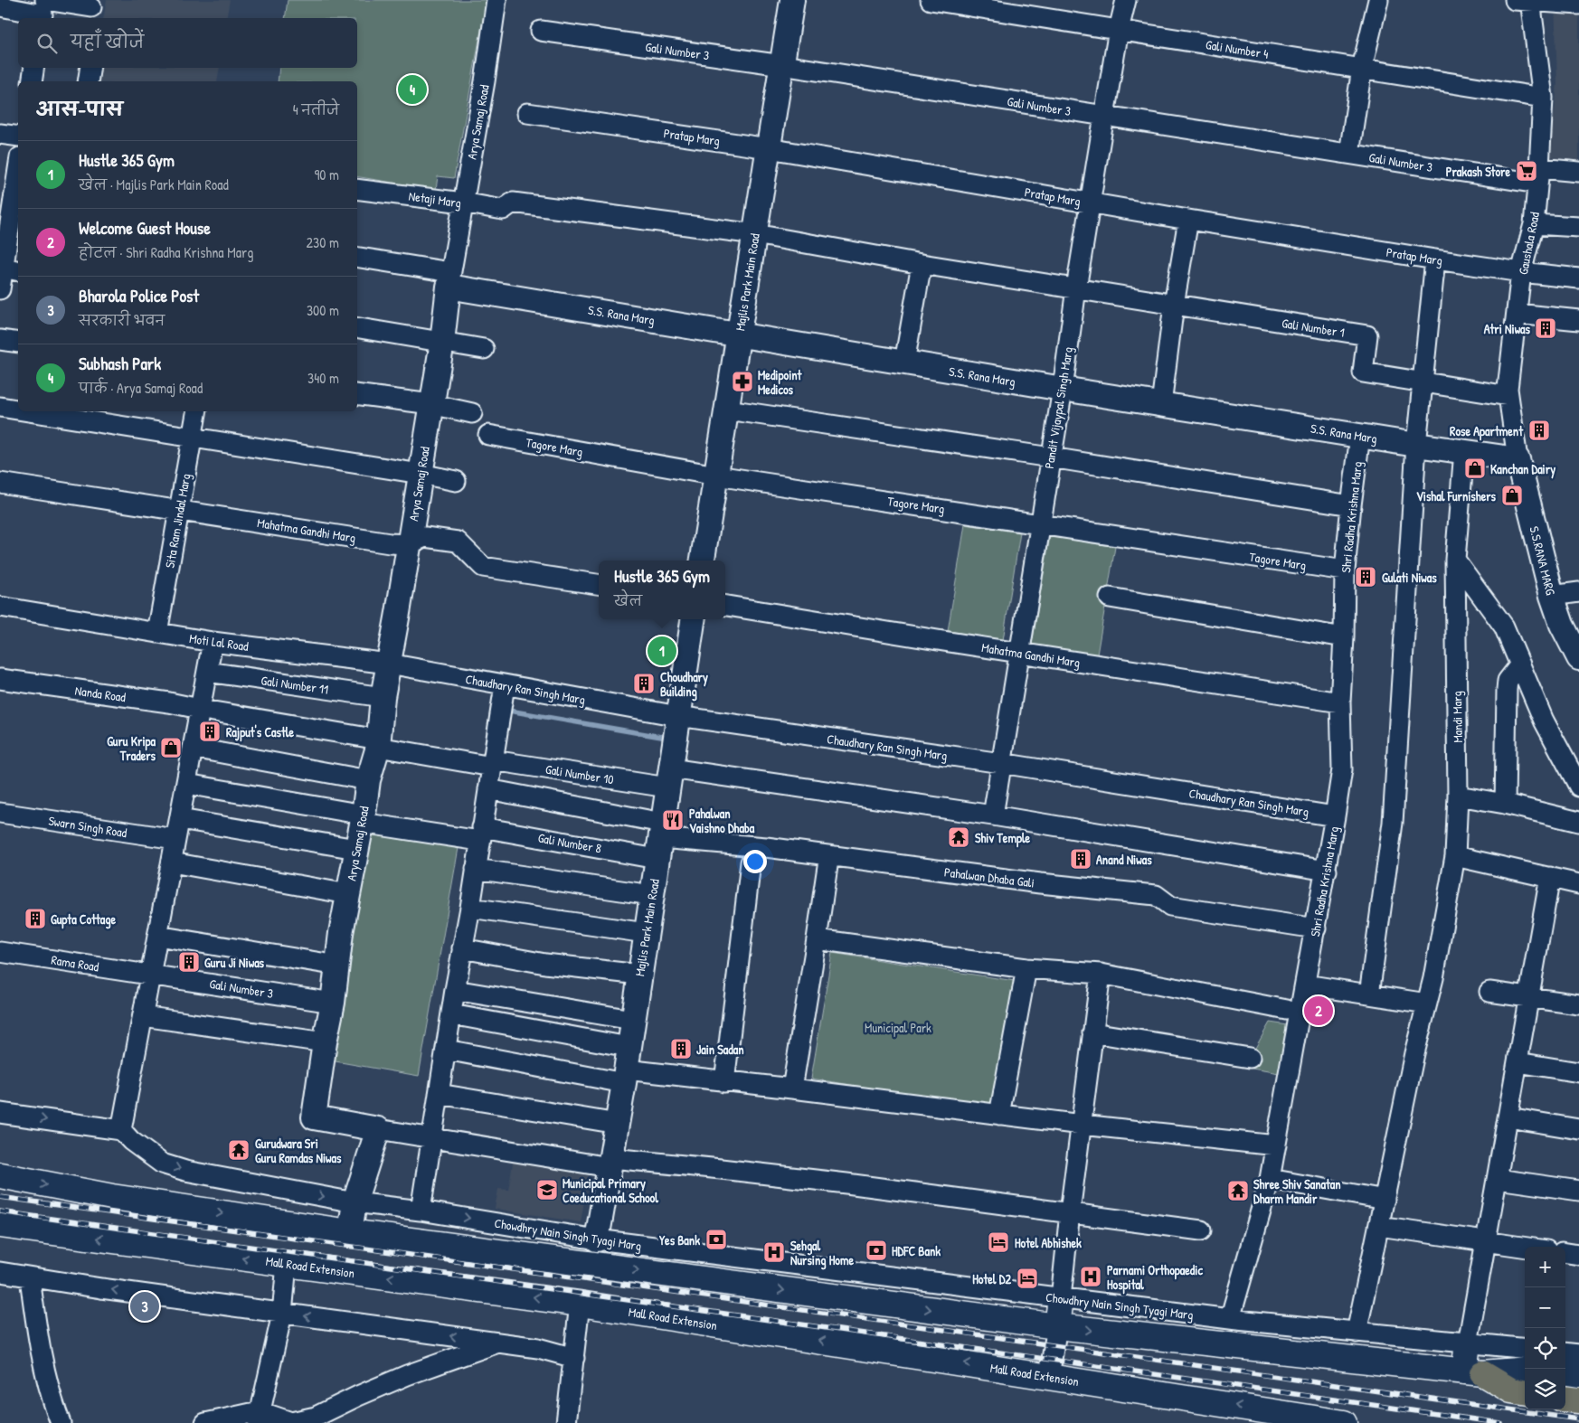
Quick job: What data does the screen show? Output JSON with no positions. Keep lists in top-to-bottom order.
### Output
{
  "streets": {
    "main road": ["Mall Road Extension"],
    "street": [
      "Gali Number 4",
      "Gali Number 3",
      "Arya Samaj Road",
      "Pratap Marg",
      "Netaji Marg",
      "Gaushala Road",
      "Majlis Park Main Road",
      "S.S. Rana Marg",
      "Gali Number 1",
      "Pandit Vijaypal Singh Marg",
      "Tagore Marg",
      "Shri Radha Krishna Marg",
      "Sita Ram Jindal Marg",
      "Mahatma Gandhi Marg",
      "S.S.RANA MARG",
      "Moti Lal Road",
      "Gali Number 11",
      "Chaudhary Ran Singh Marg",
      "Nanda Road",
      "Mandi Marg",
      "Gali Number 10",
      "Swarn Singh Road",
      "Gali Number 8",
      "Pahalwan Dhaba Gali",
      "Rama Road",
      "Chowdhry Nain Singh Tyagi Marg"
    ]
  },
  "crossings": [
    ["Gali Number 4", "Gaushala Road"],
    ["Gali Number 4", "Pandit Vijaypal Singh Marg"],
    ["Gali Number 3", "Arya Samaj Road"],
    ["Gali Number 3", "Gaushala Road"],
    ["Gali Number 3", "Majlis Park Main Road"],
    ["Gali Number 3", "Pandit Vijaypal Singh Marg"],
    ["Gali Number 3", "Rama Road"],
    ["Arya Samaj Road", "Netaji Marg"],
    ["Arya Samaj Road", "Majlis Park Main Road"],
    ["Arya Samaj Road", "S.S. Rana Marg"],
    ["Arya Samaj Road", "Mahatma Gandhi Marg"],
    ["Arya Samaj Road", "Moti Lal Road"],
    ["Arya Samaj Road", "Gali Number 11"],
    ["Arya Samaj Road", "Gali Number 10"],
    ["Arya Samaj Road", "Gali Number 8"],
    ["Pratap Marg", "Gaushala Road"],
    ["Pratap Marg", "Majlis Park Main Road"],
    ["Pratap Marg", "Pandit Vijaypal Singh Marg"],
    ["Netaji Marg", "Gali Number 1"],
    ["Gaushala Road", "S.S. Rana Marg"],
    ["Gaushala Road", "Gali Number 1"],
    ["Gaushala Road", "S.S.RANA MARG"],
    ["Majlis Park Main Road", "S.S. Rana Marg"],
    ["Majlis Park Main Road", "Gali Number 1"],
    ["Majlis Park Main Road", "Tagore Marg"],
    ["Majlis Park Main Road", "Chaudhary Ran Singh Marg"],
    ["Majlis Park Main Road", "Gali Number 10"],
    ["Majlis Park Main Road", "Gali Number 8"],
    ["Majlis Park Main Road", "Pahalwan Dhaba Gali"],
    ["Majlis Park Main Road", "Chowdhry Nain Singh Tyagi Marg"],
    ["S.S. Rana Marg", "Pandit Vijaypal Singh Marg"],
    ["S.S. Rana Marg", "Shri Radha Krishna Marg"],
    ["S.S. Rana Marg", "S.S.RANA MARG"],
    ["S.S. Rana Marg", "Mandi Marg"],
    ["Gali Number 1", "Pandit Vijaypal Singh Marg"],
    ["Pandit Vijaypal Singh Marg", "Tagore Marg"],
    ["Pandit Vijaypal Singh Marg", "Mahatma Gandhi Marg"],
    ["Pandit Vijaypal Singh Marg", "Chaudhary Ran Singh Marg"],
    ["Pandit Vijaypal Singh Marg", "Gali Number 10"],
    ["Tagore Marg", "Shri Radha Krishna Marg"],
    ["Shri Radha Krishna Marg", "Mahatma Gandhi Marg"],
    ["Shri Radha Krishna Marg", "Chaudhary Ran Singh Marg"],
    ["Shri Radha Krishna Marg", "Gali Number 10"],
    ["Shri Radha Krishna Marg", "Pahalwan Dhaba Gali"],
    ["Shri Radha Krishna Marg", "Chowdhry Nain Singh Tyagi Marg"],
    ["Sita Ram Jindal Marg", "Mahatma Gandhi Marg"],
    ["Sita Ram Jindal Marg", "Moti Lal Road"],
    ["Moti Lal Road", "Chaudhary Ran Singh Marg"],
    ["Nanda Road", "Gali Number 10"],
    ["Mandi Marg", "Chowdhry Nain Singh Tyagi Marg"],
    ["Gali Number 8", "Pahalwan Dhaba Gali"]
  ],
  "parks": ["Municipal Park"],
  "places": {
    "supermarket": ["Prakash Store"],
    "building": [
      "Atri Niwas",
      "Rose Apartment",
      "Gulati Niwas",
      "Choudhary Building",
      "Rajput's Castle",
      "Anand Niwas",
      "Gupta Cottage",
      "Guru Ji Niwas",
      "Jain Sadan"
    ],
    "pharmacy": ["Medipoint Medicos"],
    "shop": ["Kanchan Dairy", "Vishal Furnishers", "Guru Kripa Traders"],
    "restaurant": ["Pahalwan Vaishno Dhaba"],
    "temple": ["Shiv Temple", "Gurudwara Sri Guru Ramdas Niwas", "Shree Shiv Sanatan Dharm Mandir"],
    "school or university": ["Municipal Primary Coeducational School"],
    "bank": ["Yes Bank", "HDFC Bank"],
    "hotel": ["Hotel Abhishek", "Hotel D2"],
    "hospital": ["Sehgal Nursing Home", "Parnami Orthopaedic Hospital"]
  },
  "page": {
    "search": "यहाँ खोजें",
    "pins": [
      "4",
      "1",
      "2",
      "3"
    ],
    "heading": ["आस-पास", "4 नतीजे"],
    "list": [
      {
        "mark": "1",
        "name": "Hustle 365 Gym",
        "note": "खेल · Majlis Park Main Road",
        "value": "90 m"
      },
      {
        "mark": "2",
        "name": "Welcome Guest House",
        "note": "होटल · Shri Radha Krishna Marg",
        "value": "230 m"
      },
      {
        "mark": "3",
        "name": "Bharola Police Post",
        "note": "सरकारी भवन",
        "value": "300 m"
      },
      {
        "mark": "4",
        "name": "Subhash Park",
        "note": "पार्क · Arya Samaj Road",
        "value": "340 m"
      }
    ],
    "popup": ["Hustle 365 Gym", "खेल"],
    "map_buttons": ["+", "−"]
  }
}
